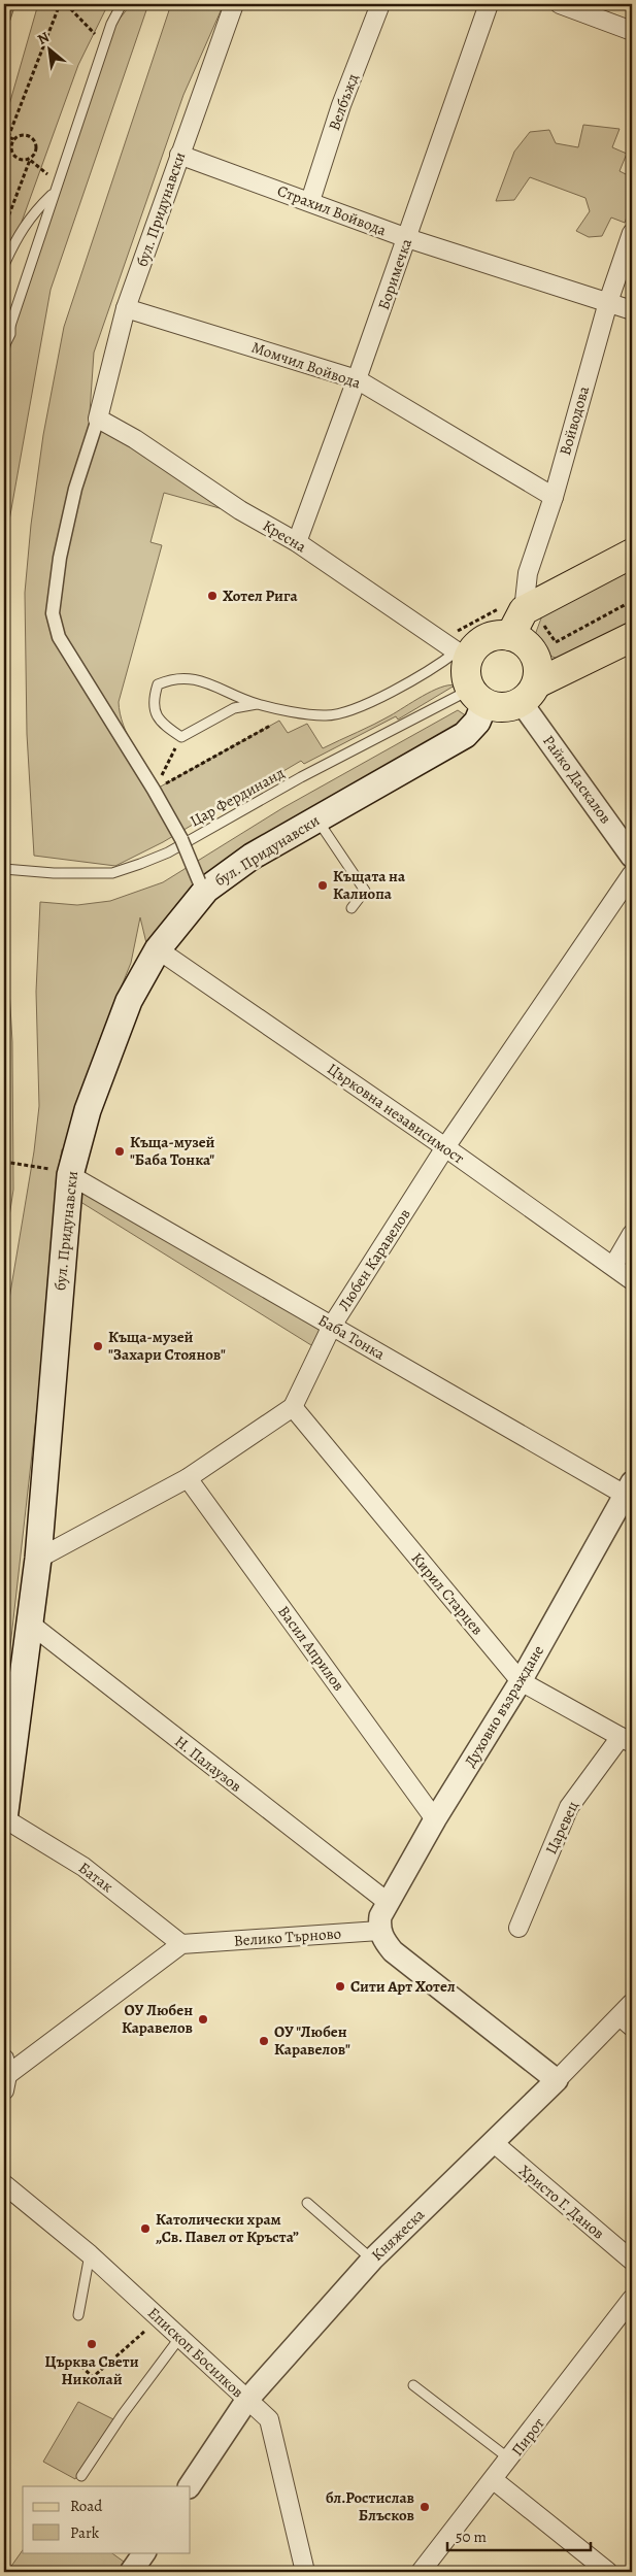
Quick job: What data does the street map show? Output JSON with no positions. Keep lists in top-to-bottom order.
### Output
{
  "streets": {
    "main road": ["бул. Придунавски"],
    "street": [
      "Велбъжд",
      "Страхил Войвода",
      "Боримечка",
      "Момчил Войвода",
      "Войводова",
      "Кресна",
      "Райко Даскалов",
      "Църковна независимост",
      "Любен Каравелов",
      "Баба Тонка",
      "Кирил Старцев",
      "Васил Априлов",
      "Духовно възраждане",
      "Н. Палаузов",
      "Царевец",
      "Батак",
      "Велико Търново",
      "Христо Г. Данов",
      "Княжеска",
      "Епископ Босилков",
      "Пирот"
    ],
    "lane": ["Цар Фердинанд"]
  },
  "crossings": [
    ["Велбъжд", "Страхил Войвода"],
    ["бул. Придунавски", "Страхил Войвода"],
    ["бул. Придунавски", "Момчил Войвода"],
    ["бул. Придунавски", "Кресна"],
    ["бул. Придунавски", "Райко Даскалов"],
    ["бул. Придунавски", "Цар Фердинанд"],
    ["бул. Придунавски", "Църковна независимост"],
    ["бул. Придунавски", "Баба Тонка"],
    ["бул. Придунавски", "Н. Палаузов"],
    ["бул. Придунавски", "Батак"],
    ["Страхил Войвода", "Боримечка"],
    ["Страхил Войвода", "Войводова"],
    ["Боримечка", "Момчил Войвода"],
    ["Боримечка", "Кресна"],
    ["Момчил Войвода", "Войводова"],
    ["Кресна", "Райко Даскалов"],
    ["Кресна", "Цар Фердинанд"],
    ["Райко Даскалов", "Цар Фердинанд"],
    ["Църковна независимост", "Любен Каравелов"],
    ["Любен Каравелов", "Баба Тонка"],
    ["Любен Каравелов", "Кирил Старцев"],
    ["Баба Тонка", "Духовно възраждане"],
    ["Кирил Старцев", "Духовно възраждане"],
    ["Кирил Старцев", "Царевец"],
    ["Васил Априлов", "Духовно възраждане"],
    ["Духовно възраждане", "Н. Палаузов"],
    ["Духовно възраждане", "Велико Търново"],
    ["Батак", "Велико Търново"],
    ["Христо Г. Данов", "Княжеска"],
    ["Княжеска", "Епископ Босилков"]
  ],
  "places": [
    "Хотел Рига",
    "Къщата на Калиопа",
    "Къща-музей \"Баба Тонка\"",
    "Къща-музей \"Захари Стоянов\"",
    "Сити Арт Хотел",
    "ОУ Любен Каравелов",
    "ОУ \"Любен Каравелов\"",
    "Католически храм „Св. Павел от Кръста”",
    "Църква Свети Николай",
    "бл.Ростислав Блъсков"
  ],
  "legend": ["Road", "Park"],
  "scale_bar": "50 m",
  "north": "top left"
}
